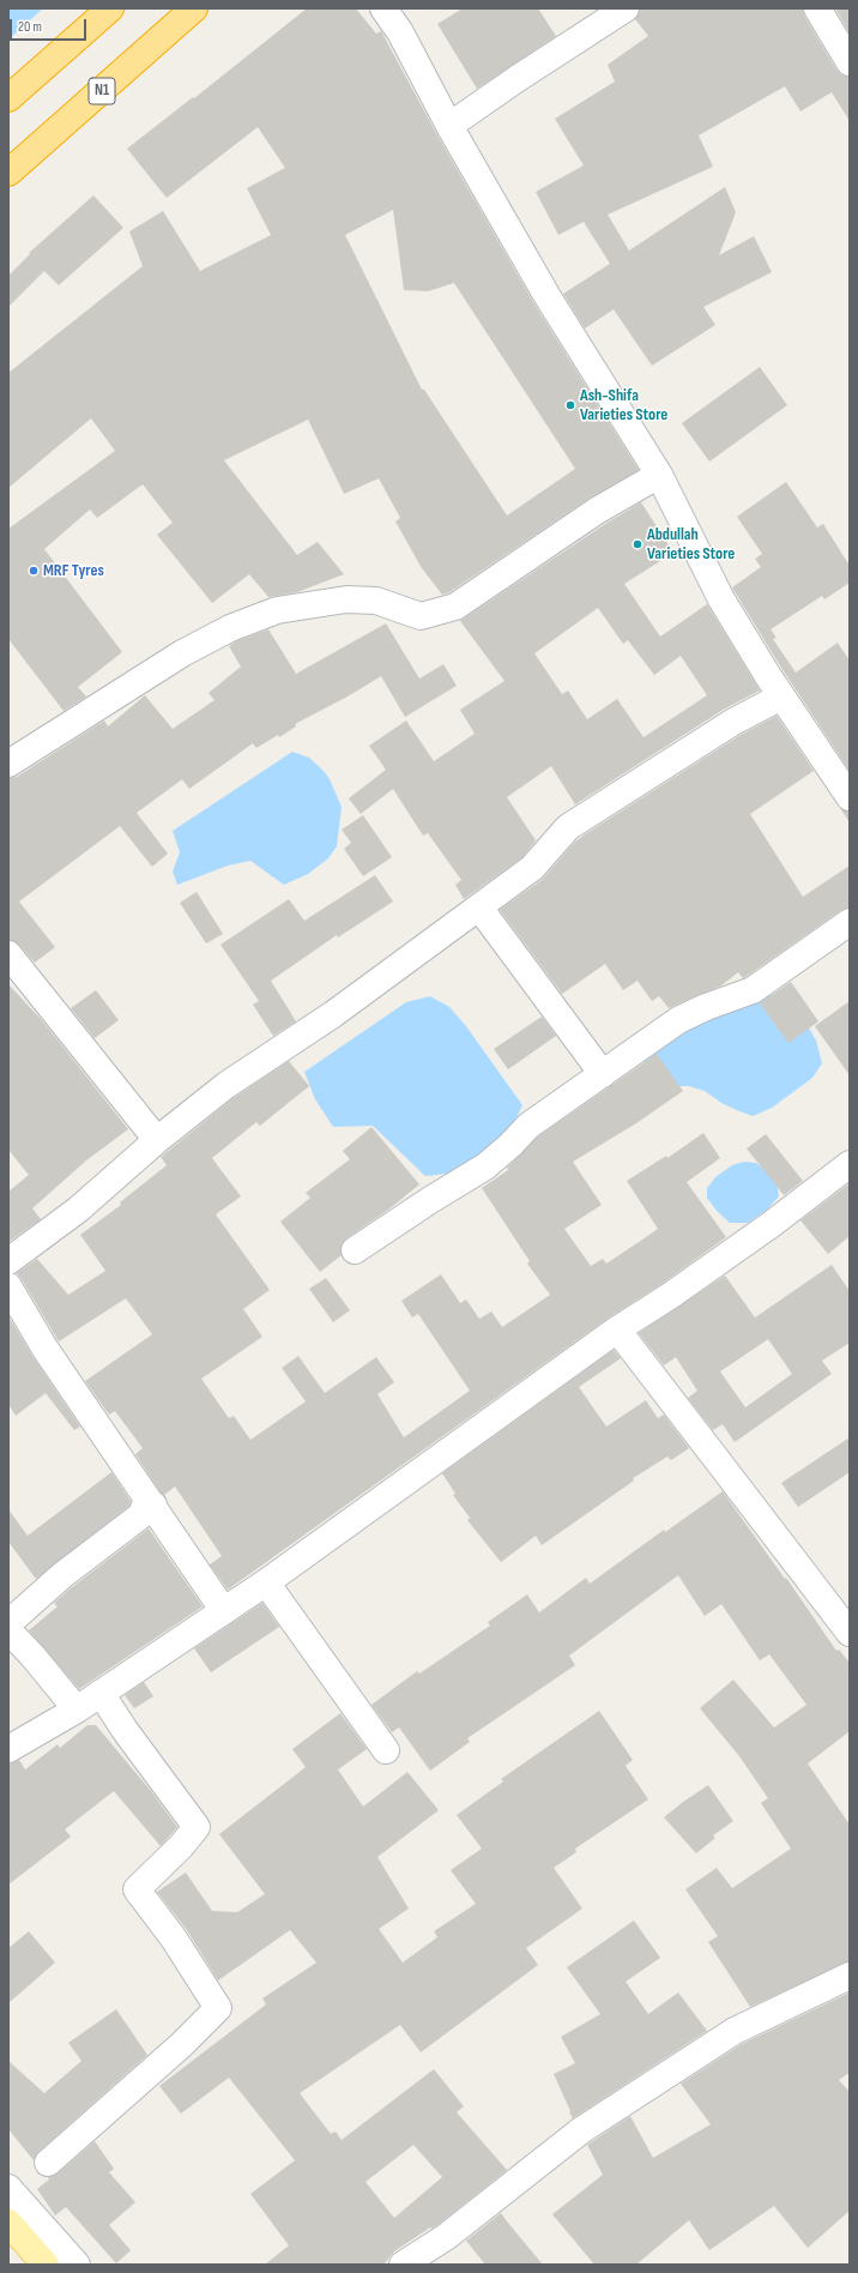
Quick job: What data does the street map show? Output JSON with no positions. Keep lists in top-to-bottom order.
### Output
{
  "streets": {
    "highway": ["N1"]
  },
  "places": ["Ash-Shifa Varieties Store", "Abdullah Varieties Store", "MRF Tyres"],
  "scale_bar": "20 m"
}
